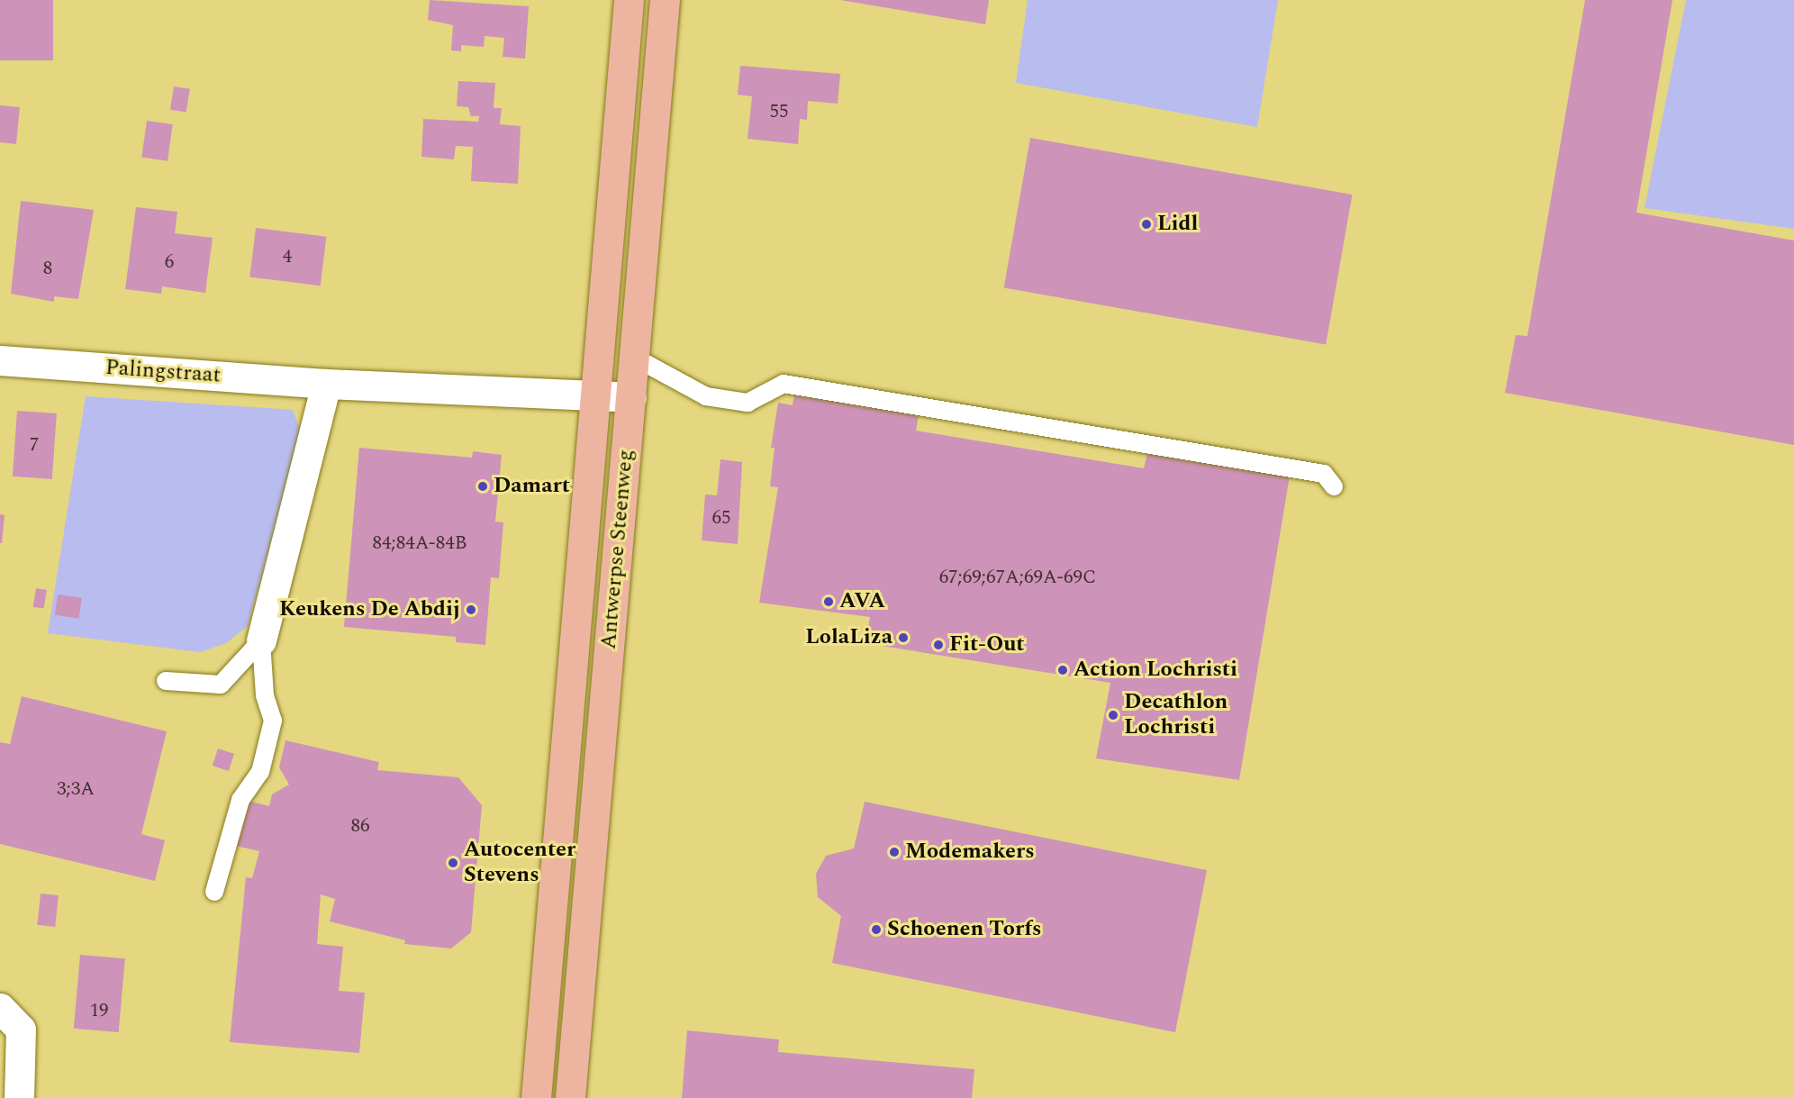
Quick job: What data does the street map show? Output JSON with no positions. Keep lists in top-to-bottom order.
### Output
{
  "streets": {
    "main road": ["Antwerpse Steenweg"],
    "street": ["Palingstraat"]
  },
  "crossings": [
    ["Palingstraat", "Antwerpse Steenweg"]
  ],
  "places": [
    "Lidl",
    "Damart",
    "AVA",
    "Keukens De Abdij",
    "LolaLiza",
    "Fit-Out",
    "Action Lochristi",
    "Decathlon Lochristi",
    "Modemakers",
    "Autocenter Stevens",
    "Schoenen Torfs"
  ],
  "house_numbers": [
    "55",
    "4",
    "6",
    "8",
    "7",
    "65",
    "84;84A-84B",
    "67;69;67A;69A-69C",
    "3;3A",
    "86",
    "19"
  ]
}
